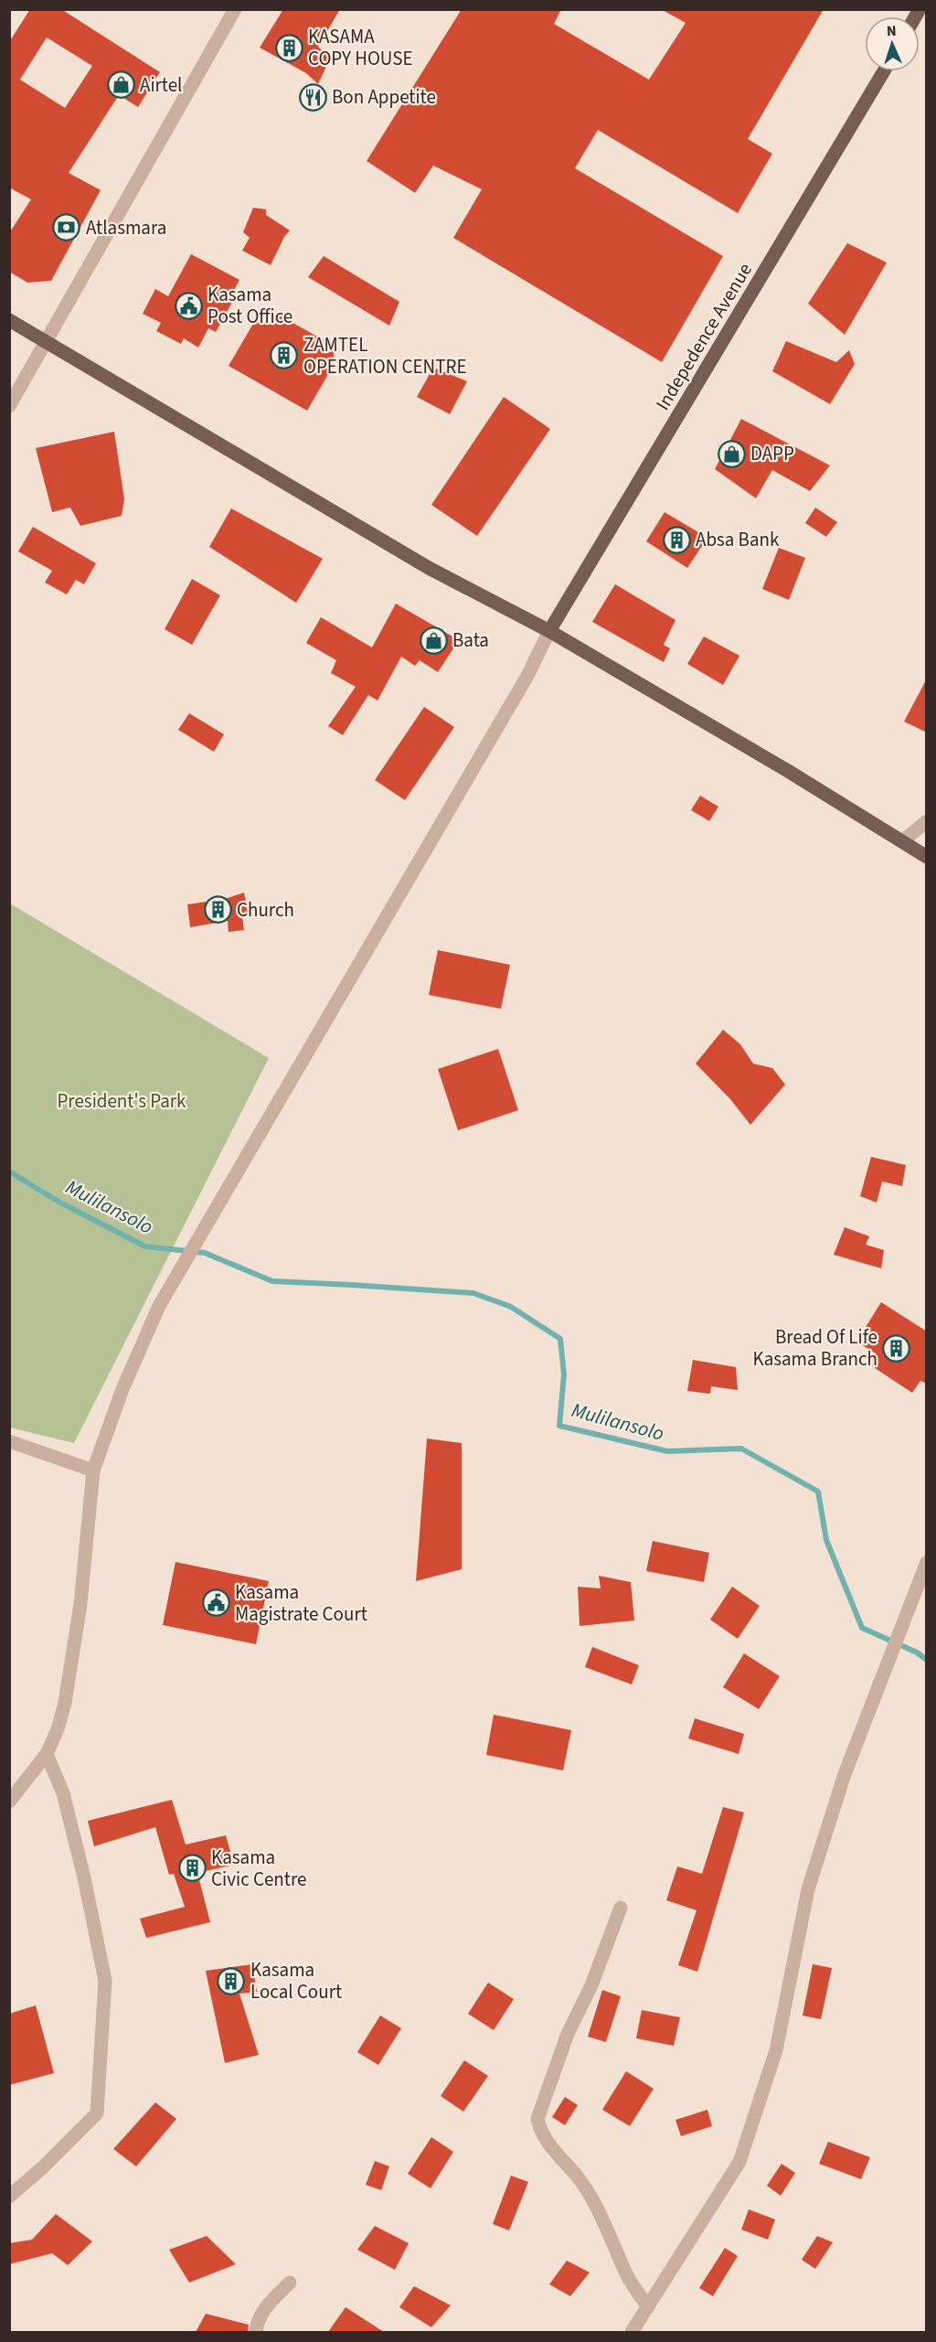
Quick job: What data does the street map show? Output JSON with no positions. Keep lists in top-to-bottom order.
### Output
{
  "streets": {
    "main road": ["Indepedence Avenue"]
  },
  "water": ["Mulilansolo"],
  "parks": ["President's Park"],
  "places": {
    "building": [
      "KASAMA COPY HOUSE",
      "ZAMTEL OPERATION CENTRE",
      "Absa Bank",
      "Church",
      "Bread Of Life Kasama Branch",
      "Kasama Civic Centre",
      "Kasama Local Court"
    ],
    "shop": ["Airtel", "DAPP", "Bata"],
    "restaurant": ["Bon Appetite"],
    "bank": ["Atlasmara"],
    "public building": ["Kasama Post Office", "Kasama Magistrate Court"]
  },
  "north": "top"
}
